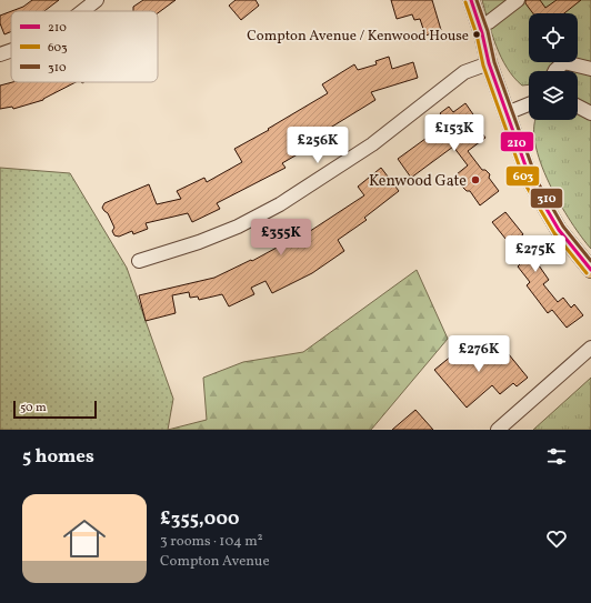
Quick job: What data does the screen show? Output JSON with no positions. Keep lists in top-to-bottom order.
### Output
{
  "places": ["Compton Avenue / Kenwood House", "Kenwood Gate"],
  "lines": ["transit line 210", "transit line 310", "transit line 603"],
  "legend": ["210", "603", "310"],
  "scale_bar": "50 m",
  "page": {
    "price": [
      "£153K",
      "£256K",
      "£355K",
      "£275K",
      "£276K"
    ],
    "scale": "50 m",
    "heading": "5 homes",
    "list": [
      {
        "name": "£355,000",
        "note": "3 rooms · 104 m² · Compton Avenue"
      }
    ]
  }
}
